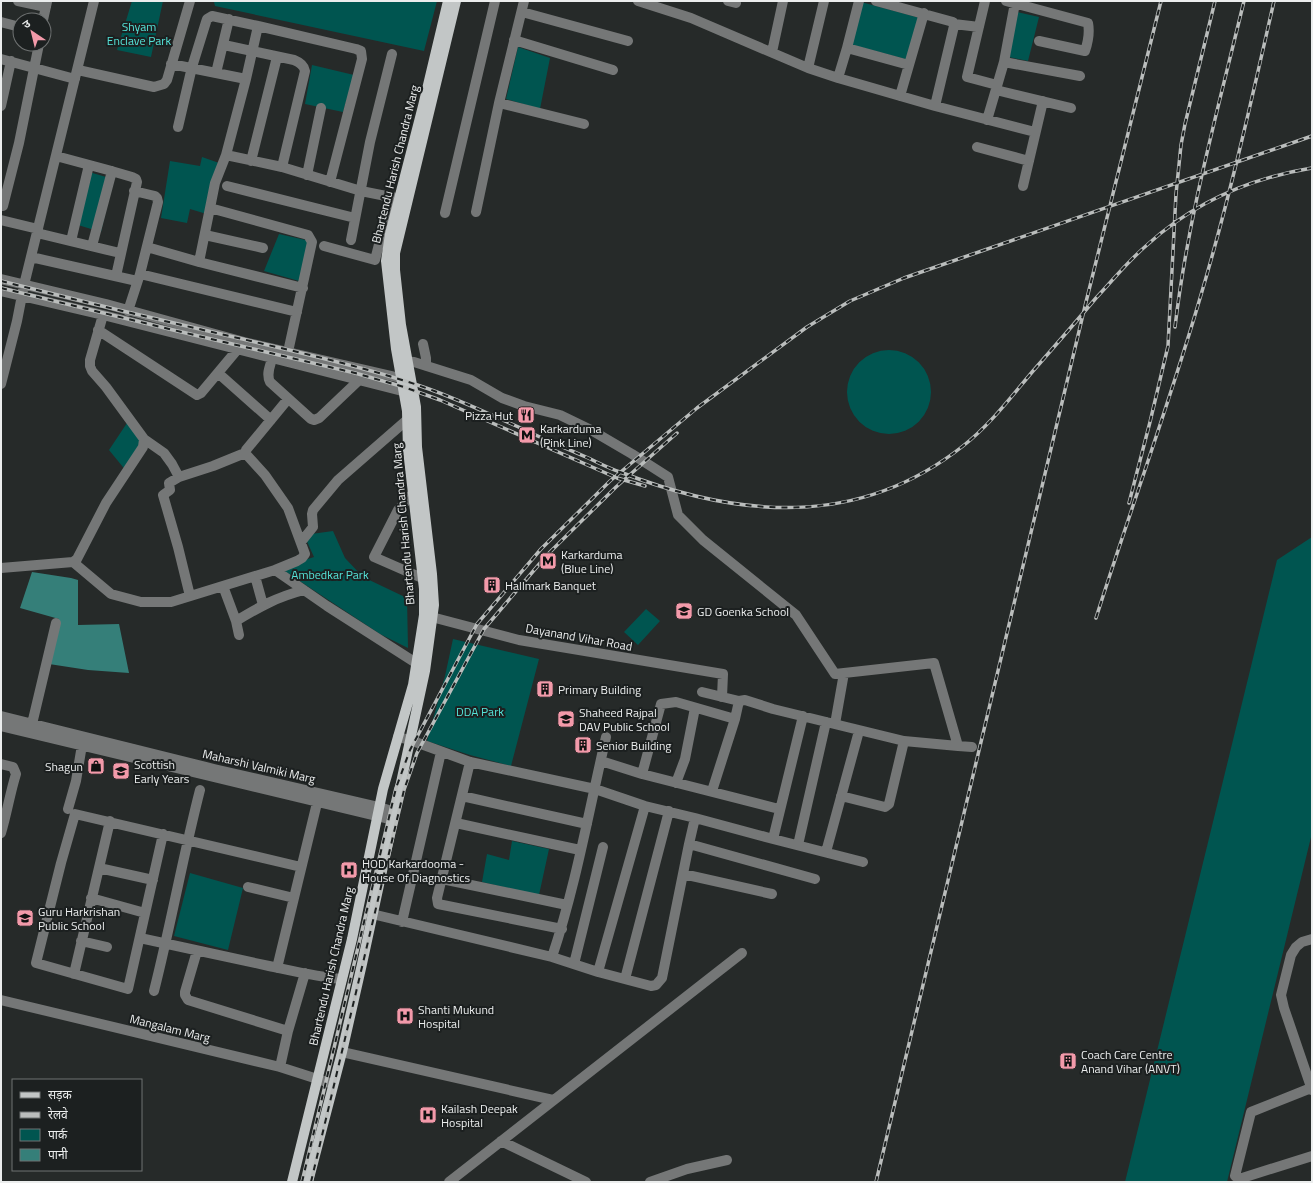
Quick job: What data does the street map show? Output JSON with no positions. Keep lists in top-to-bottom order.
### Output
{
  "streets": {
    "main road": ["Bhartendu Harish Chandra Marg"],
    "street": ["Dayanand Vihar Road", "Maharshi Valmiki Marg", "Mangalam Marg"]
  },
  "crossings": [
    ["Bhartendu Harish Chandra Marg", "Dayanand Vihar Road"],
    ["Bhartendu Harish Chandra Marg", "Maharshi Valmiki Marg"],
    ["Bhartendu Harish Chandra Marg", "Mangalam Marg"]
  ],
  "parks": ["Shyam Enclave Park", "Ambedkar Park", "DDA Park"],
  "places": {
    "restaurant": ["Pizza Hut"],
    "metro station": ["Karkarduma (Pink Line)", "Karkarduma (Blue Line)"],
    "building": [
      "Hallmark Banquet",
      "Primary Building",
      "Senior Building",
      "Coach Care Centre Anand Vihar (ANVT)"
    ],
    "school or university": [
      "GD Goenka School",
      "Shaheed Rajpal DAV Public School",
      "Scottish Early Years",
      "Guru Harkrishan Public School"
    ],
    "shop": ["Shagun"],
    "hospital": ["HOD Karkardooma - House Of Diagnostics", "Shanti Mukund Hospital", "Kailash Deepak Hospital"]
  },
  "legend": [
    "सड़क",
    "रेलवे",
    "पार्क",
    "पानी"
  ],
  "north": "top left"
}
